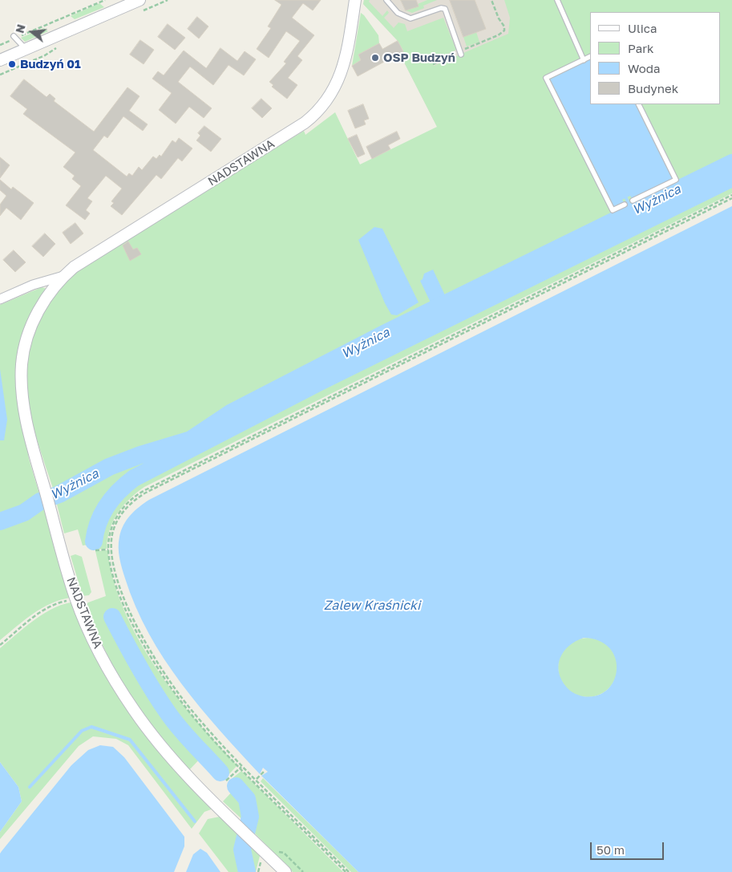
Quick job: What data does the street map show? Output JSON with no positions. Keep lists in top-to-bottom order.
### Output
{
  "streets": {
    "street": ["NADSTAWNA"]
  },
  "water": ["Wyżnica", "Zalew Kraśnicki"],
  "places": ["OSP Budzyń", "Budzyń 01"],
  "legend": [
    "Ulica",
    "Park",
    "Woda",
    "Budynek"
  ],
  "scale_bar": "50 m",
  "north": "left"
}
